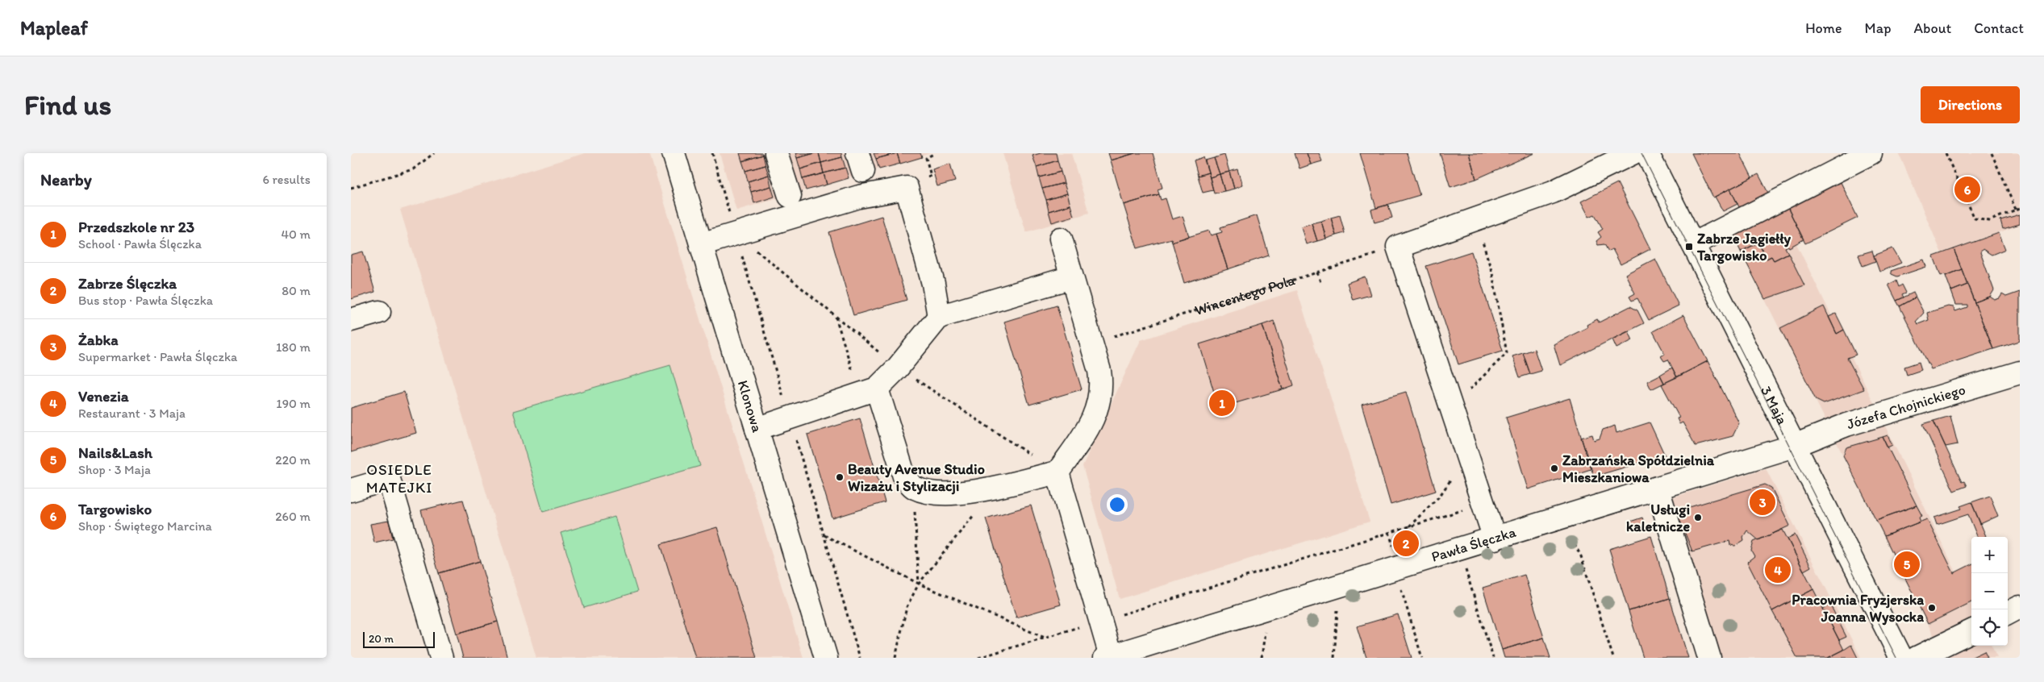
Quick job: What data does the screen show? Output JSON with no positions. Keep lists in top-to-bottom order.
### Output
{
  "streets": {
    "street": [
      "Klonowa",
      "3 Maja",
      "Józefa Chojnickiego",
      "Pawła Ślęczka"
    ],
    "path": ["Wincentego Pola"]
  },
  "crossings": [
    ["3 Maja", "Józefa Chojnickiego"],
    ["3 Maja", "Pawła Ślęczka"],
    ["Józefa Chojnickiego", "Pawła Ślęczka"]
  ],
  "districts": ["OSIEDLE MATEJKI"],
  "places": {
    "transit": ["Zabrze Jagiełły Targowisko"],
    "other": [
      "Zabrzańska Spółdzielnia Mieszkaniowa",
      "Beauty Avenue Studio Wizażu i Stylizacji",
      "Usługi kaletnicze",
      "Pracownia Fryzjerska Joanna Wysocka"
    ]
  },
  "scale_bar": "20 m",
  "page": {
    "header": "Mapleaf",
    "nav": [
      "Home",
      "Map",
      "About",
      "Contact"
    ],
    "buttons": "Directions",
    "title": "Find us",
    "heading": ["Nearby", "6 results"],
    "pins": [
      "6",
      "1",
      "3",
      "2",
      "5",
      "4"
    ],
    "list": [
      {
        "mark": "1",
        "name": "Przedszkole nr 23",
        "note": "School · Pawła Ślęczka",
        "value": "40 m"
      },
      {
        "mark": "2",
        "name": "Zabrze Ślęczka",
        "note": "Bus stop · Pawła Ślęczka",
        "value": "80 m"
      },
      {
        "mark": "3",
        "name": "Żabka",
        "note": "Supermarket · Pawła Ślęczka",
        "value": "180 m"
      },
      {
        "mark": "4",
        "name": "Venezia",
        "note": "Restaurant · 3 Maja",
        "value": "190 m"
      },
      {
        "mark": "5",
        "name": "Nails&Lash",
        "note": "Shop · 3 Maja",
        "value": "220 m"
      },
      {
        "mark": "6",
        "name": "Targowisko",
        "note": "Shop · Świętego Marcina",
        "value": "260 m"
      }
    ],
    "map_buttons": ["+", "−"],
    "scale": "20 m"
  }
}
